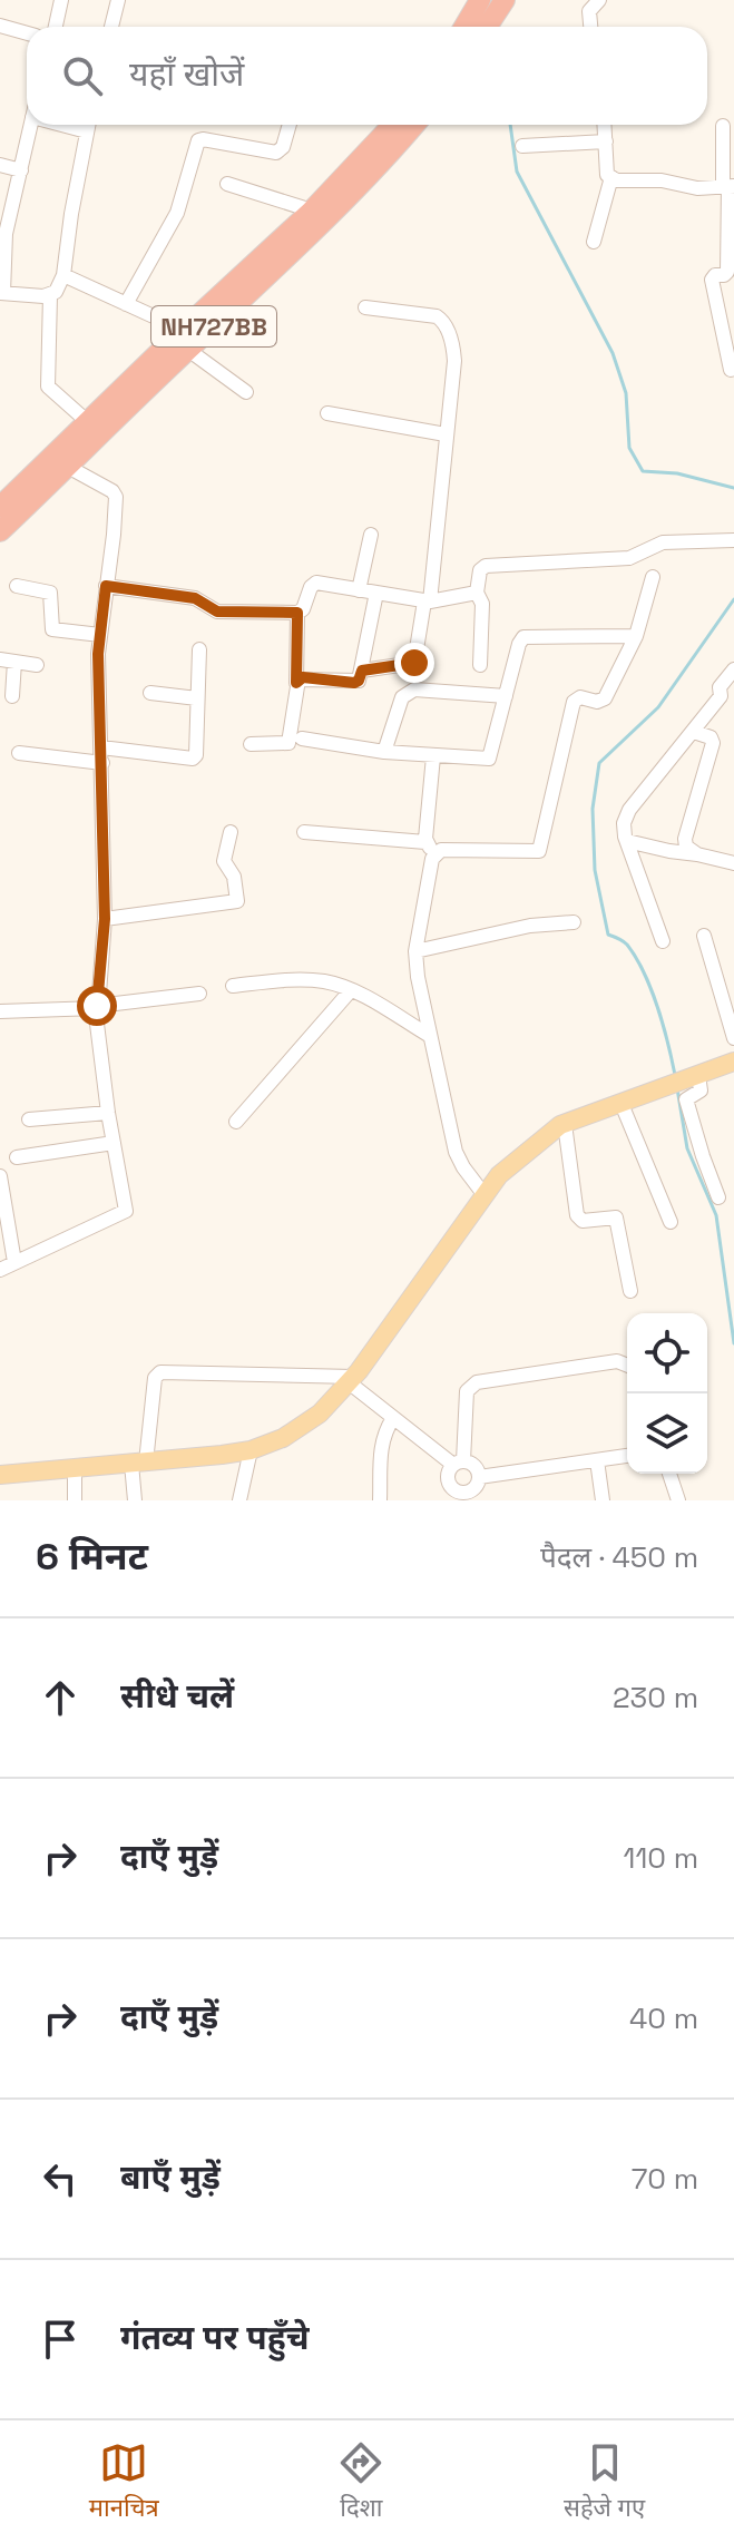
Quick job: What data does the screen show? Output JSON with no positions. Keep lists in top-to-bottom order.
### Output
{
  "streets": {
    "highway": ["NH727BB"]
  },
  "page": {
    "search": "यहाँ खोजें",
    "heading": ["6 मिनट", "पैदल · 450 m"],
    "list": [
      ["सीधे चलें", "230 m"],
      ["दाएँ मुड़ें", "110 m"],
      ["दाएँ मुड़ें", "40 m"],
      ["बाएँ मुड़ें", "70 m"],
      "गंतव्य पर पहुँचे"
    ],
    "nav": ["मानचित्र", "दिशा", "सहेजे गए"]
  }
}
